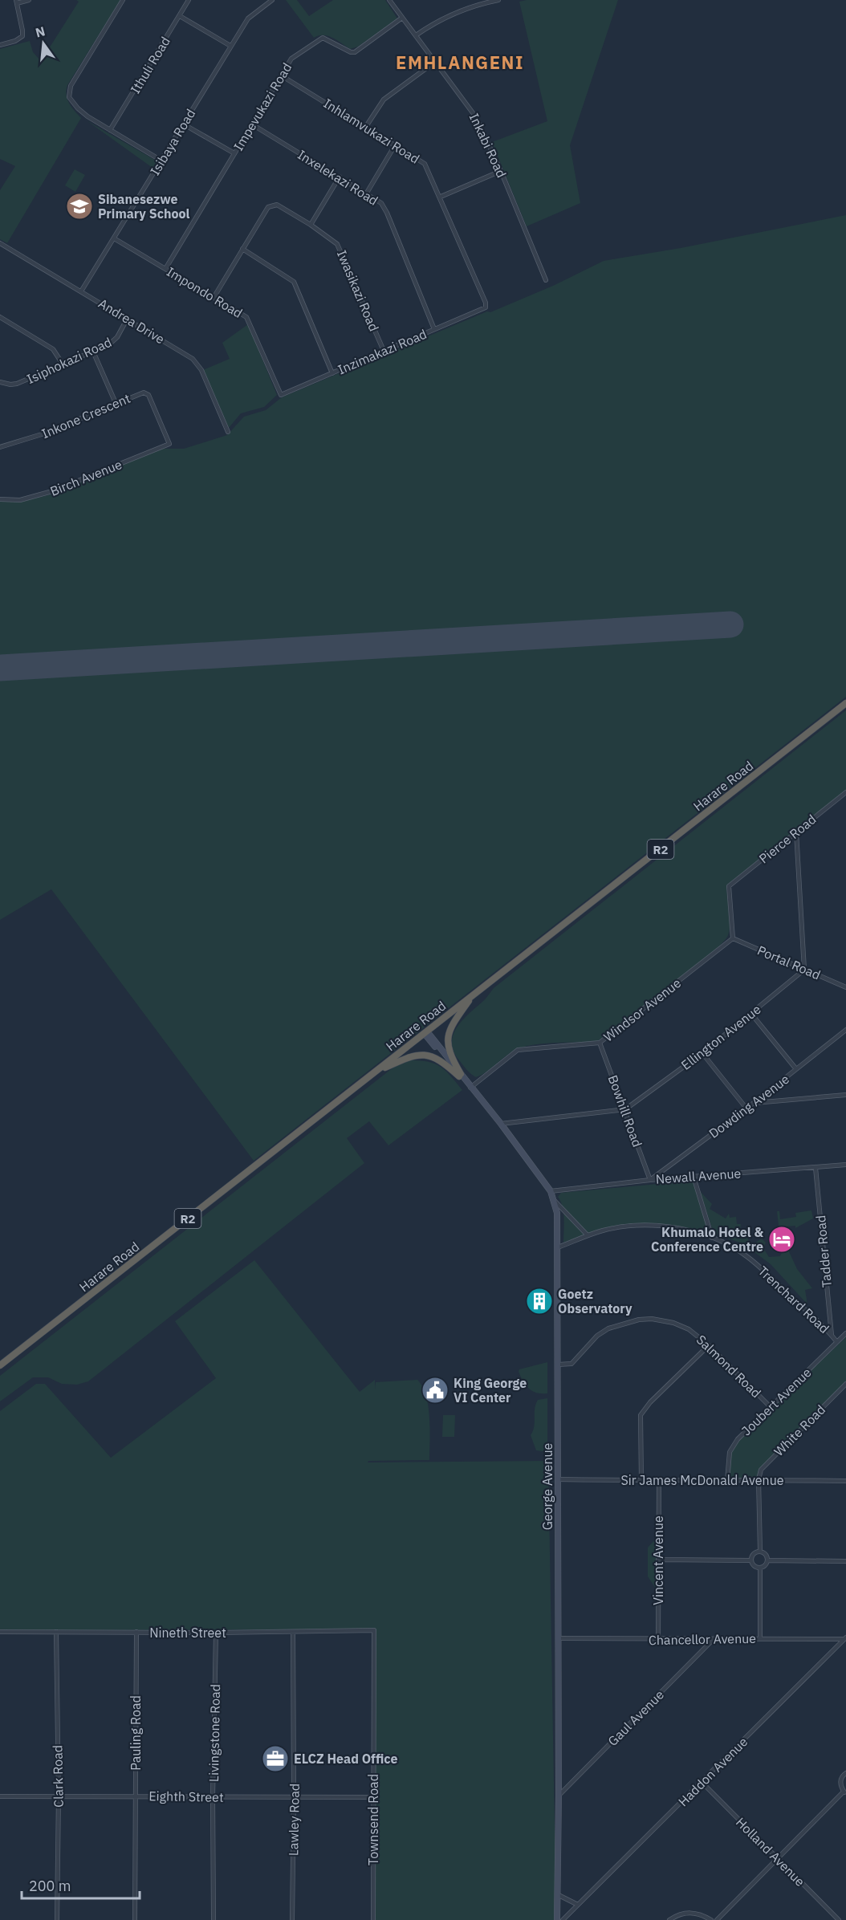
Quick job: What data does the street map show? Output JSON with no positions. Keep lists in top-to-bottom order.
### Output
{
  "streets": {
    "highway": ["Harare Road", "R2"],
    "main road": ["George Avenue"],
    "street": [
      "Ithuli Road",
      "Impevukazi Road",
      "Inhlamvukazi Road",
      "Isibaya Road",
      "Inkabi Road",
      "Inxelekazi Road",
      "Iwasikazi Road",
      "Impondo Road",
      "Andrea Drive",
      "Inzimakazi Road",
      "Isiphokazi Road",
      "Inkone Crescent",
      "Birch Avenue",
      "Pierce Road",
      "Portal Road",
      "Windsor Avenue",
      "Ellington Avenue",
      "Dowding Avenue",
      "Bowhill Road",
      "Newall Avenue",
      "Tadder Road",
      "Trenchard Road",
      "Salmond Road",
      "Joubert Avenue",
      "White Road",
      "Sir James McDonald Avenue",
      "Vincent Avenue",
      "Nineth Street",
      "Chancellor Avenue",
      "Gaul Avenue",
      "Pauling Road",
      "Livingstone Road",
      "Haddon Avenue",
      "Clark Road",
      "Eighth Street",
      "Lawley Road",
      "Townsend Road",
      "Holland Avenue"
    ]
  },
  "crossings": [
    ["Impevukazi Road", "Inhlamvukazi Road"],
    ["Impevukazi Road", "Inkabi Road"],
    ["Impevukazi Road", "Inxelekazi Road"],
    ["Impevukazi Road", "Impondo Road"],
    ["Inhlamvukazi Road", "Inzimakazi Road"],
    ["Isibaya Road", "Impondo Road"],
    ["Isibaya Road", "Andrea Drive"],
    ["Inxelekazi Road", "Inzimakazi Road"],
    ["Iwasikazi Road", "Impondo Road"],
    ["Iwasikazi Road", "Inzimakazi Road"],
    ["Impondo Road", "Inzimakazi Road"],
    ["Andrea Drive", "Isiphokazi Road"],
    ["Inkone Crescent", "Birch Avenue"],
    ["Harare Road", "George Avenue"],
    ["Pierce Road", "Portal Road"],
    ["Pierce Road", "Windsor Avenue"],
    ["Portal Road", "Windsor Avenue"],
    ["Portal Road", "Ellington Avenue"],
    ["Windsor Avenue", "Bowhill Road"],
    ["Windsor Avenue", "George Avenue"],
    ["Ellington Avenue", "Bowhill Road"],
    ["Ellington Avenue", "George Avenue"],
    ["Dowding Avenue", "Bowhill Road"],
    ["Dowding Avenue", "Newall Avenue"],
    ["Bowhill Road", "Newall Avenue"],
    ["Newall Avenue", "Tadder Road"],
    ["Newall Avenue", "George Avenue"],
    ["Tadder Road", "Trenchard Road"],
    ["Trenchard Road", "Joubert Avenue"],
    ["Trenchard Road", "George Avenue"],
    ["Salmond Road", "Joubert Avenue"],
    ["Salmond Road", "George Avenue"],
    ["Joubert Avenue", "Sir James McDonald Avenue"],
    ["White Road", "Sir James McDonald Avenue"],
    ["Sir James McDonald Avenue", "George Avenue"],
    ["Sir James McDonald Avenue", "Vincent Avenue"],
    ["George Avenue", "Chancellor Avenue"],
    ["George Avenue", "Gaul Avenue"],
    ["Vincent Avenue", "Chancellor Avenue"],
    ["Nineth Street", "Pauling Road"],
    ["Nineth Street", "Livingstone Road"],
    ["Nineth Street", "Clark Road"],
    ["Nineth Street", "Lawley Road"],
    ["Nineth Street", "Townsend Road"],
    ["Chancellor Avenue", "Gaul Avenue"],
    ["Chancellor Avenue", "Haddon Avenue"],
    ["Pauling Road", "Eighth Street"],
    ["Livingstone Road", "Eighth Street"],
    ["Haddon Avenue", "Holland Avenue"],
    ["Clark Road", "Eighth Street"],
    ["Eighth Street", "Lawley Road"],
    ["Eighth Street", "Townsend Road"]
  ],
  "districts": ["EMHLANGENI"],
  "places": {
    "school or university": ["Sibanesezwe Primary School"],
    "hotel": ["Khumalo Hotel & Conference Centre"],
    "building": ["Goetz Observatory"],
    "public building": ["King George VI Center"],
    "office": ["ELCZ Head Office"]
  },
  "scale_bar": "200 m",
  "north": "top"
}
